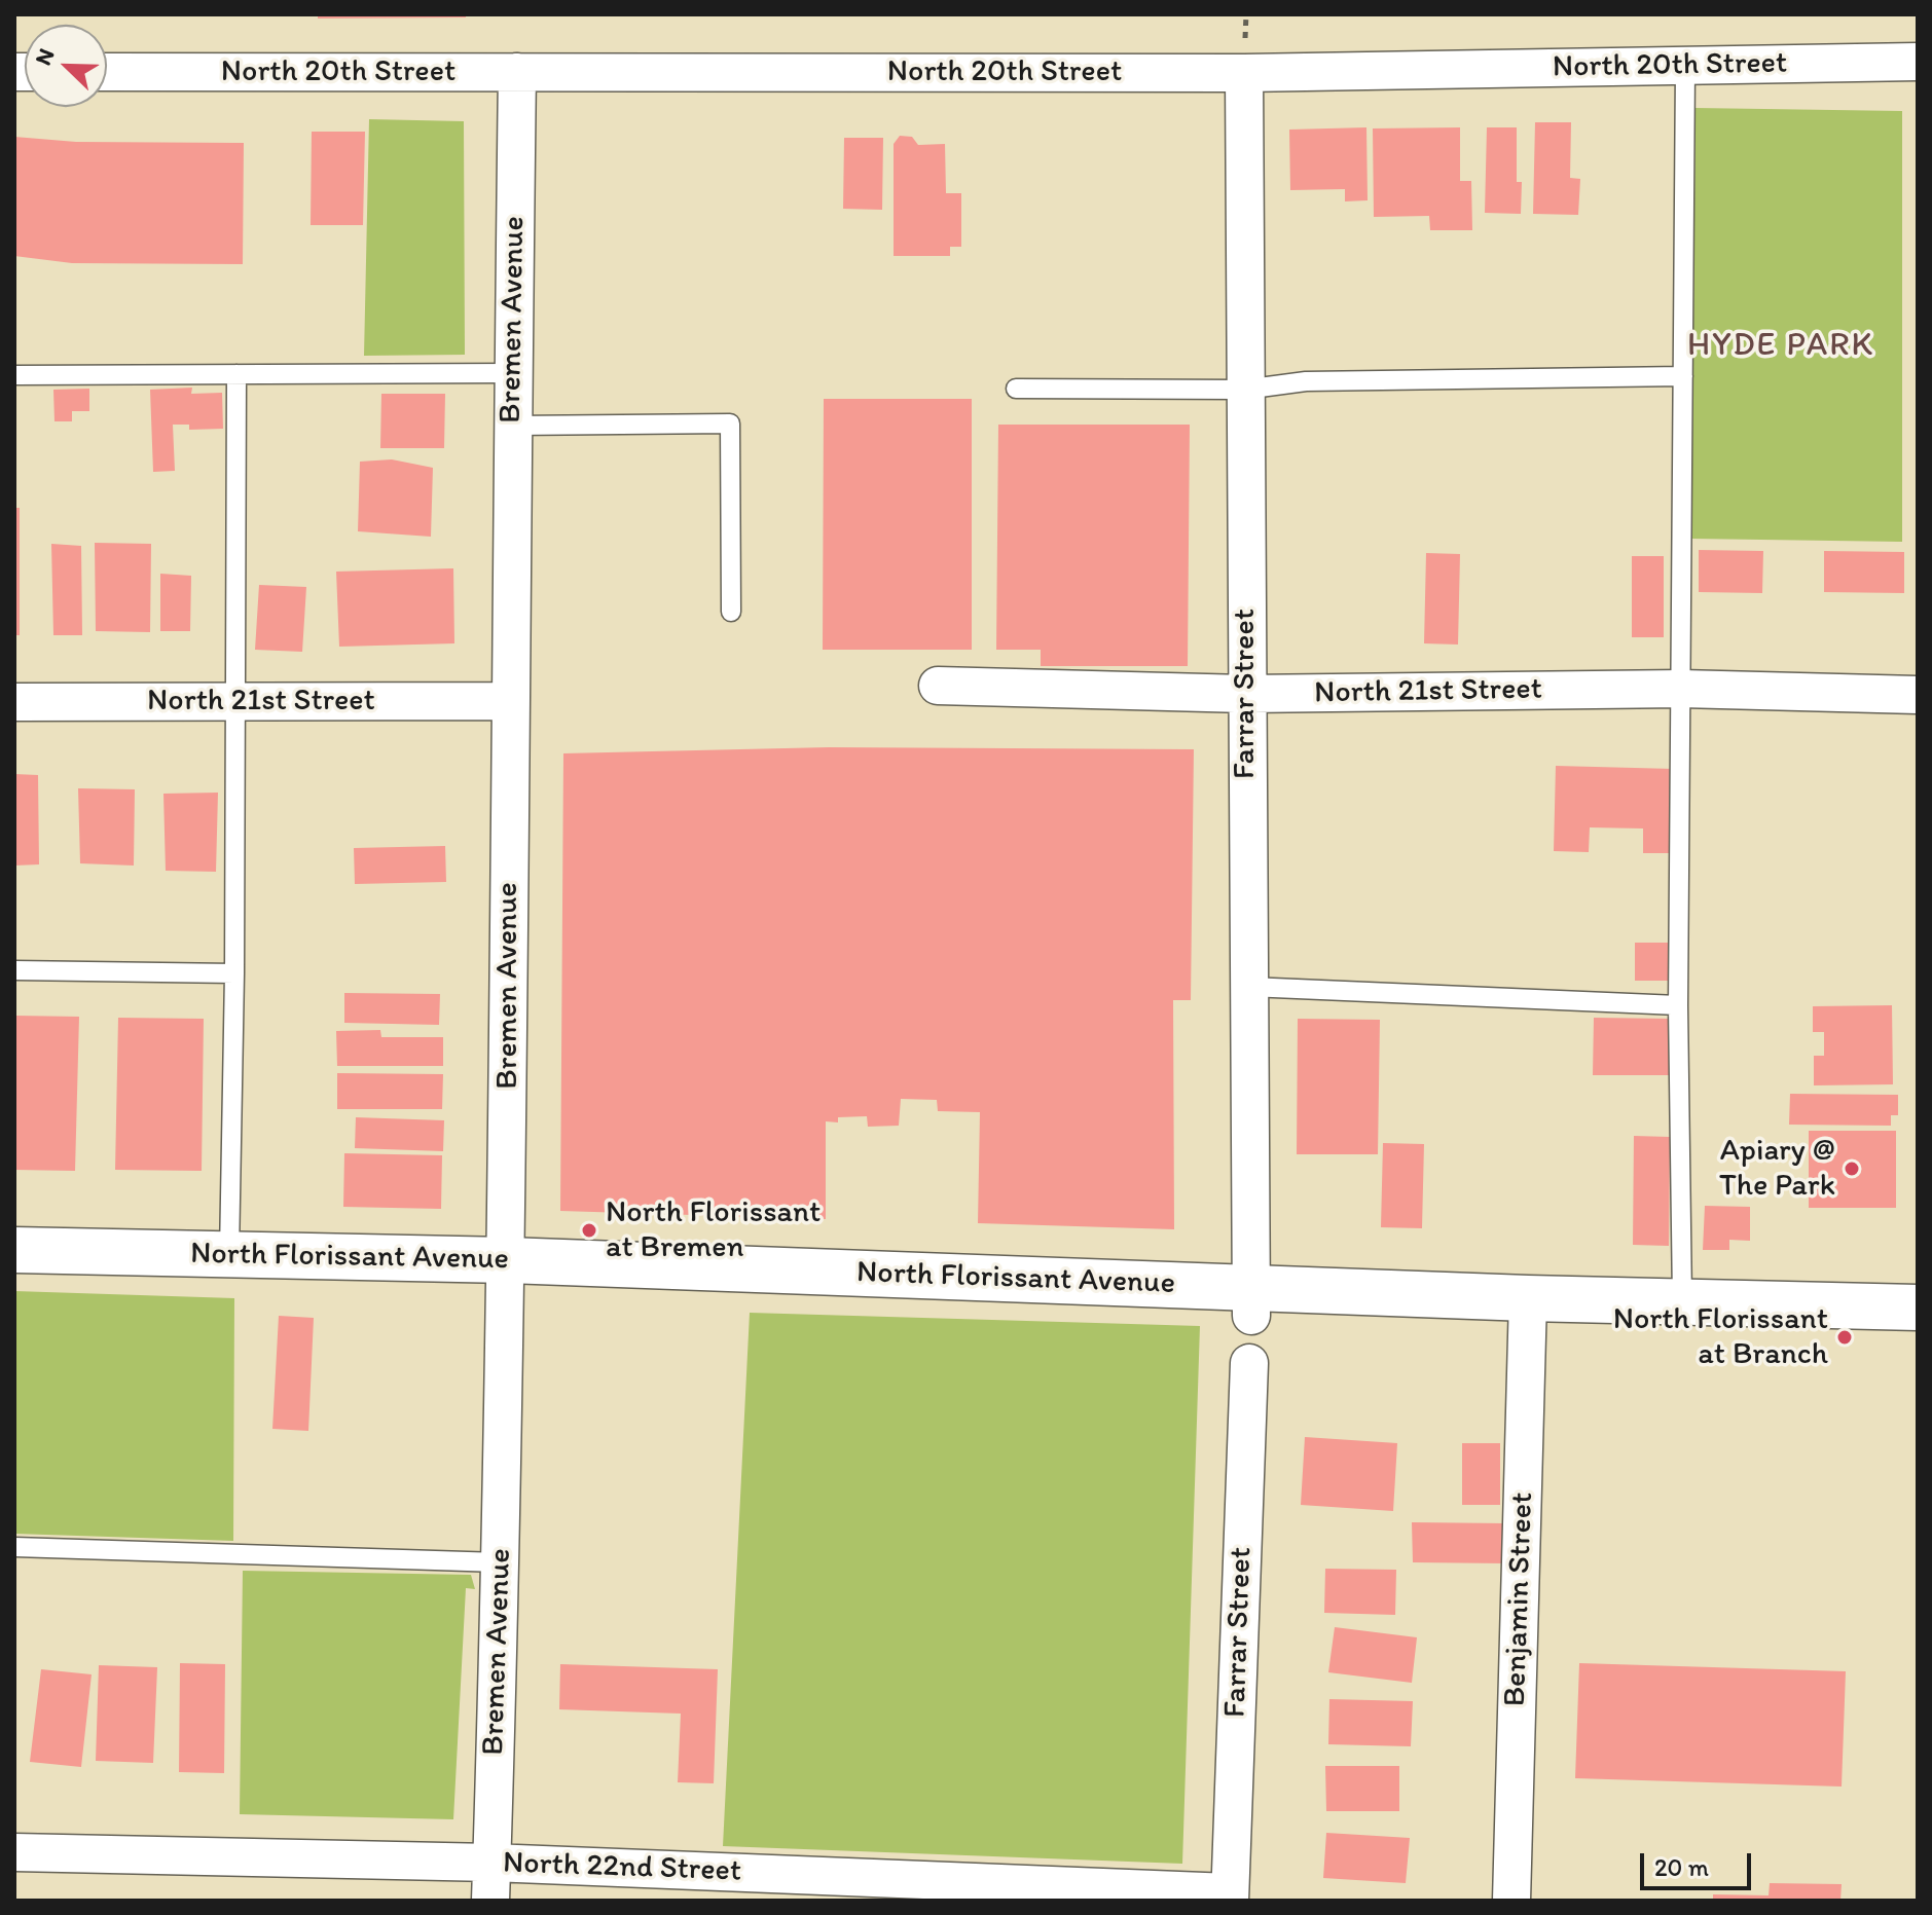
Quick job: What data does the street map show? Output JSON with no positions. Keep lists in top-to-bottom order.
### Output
{
  "streets": {
    "main road": ["North Florissant Avenue"],
    "street": [
      "North 20th Street",
      "Bremen Avenue",
      "North 21st Street",
      "Farrar Street",
      "Benjamin Street",
      "North 22nd Street"
    ]
  },
  "crossings": [
    ["North 20th Street", "Bremen Avenue"],
    ["North 20th Street", "Farrar Street"],
    ["Bremen Avenue", "North 21st Street"],
    ["Bremen Avenue", "North Florissant Avenue"],
    ["Bremen Avenue", "North 22nd Street"],
    ["North 21st Street", "Farrar Street"],
    ["Farrar Street", "North Florissant Avenue"],
    ["Farrar Street", "North 22nd Street"],
    ["North Florissant Avenue", "Benjamin Street"]
  ],
  "districts": ["HYDE PARK"],
  "places": ["Apiary @ The Park", "North Florissant at Bremen", "North Florissant at Branch"],
  "scale_bar": "20 m",
  "north": "top left"
}
